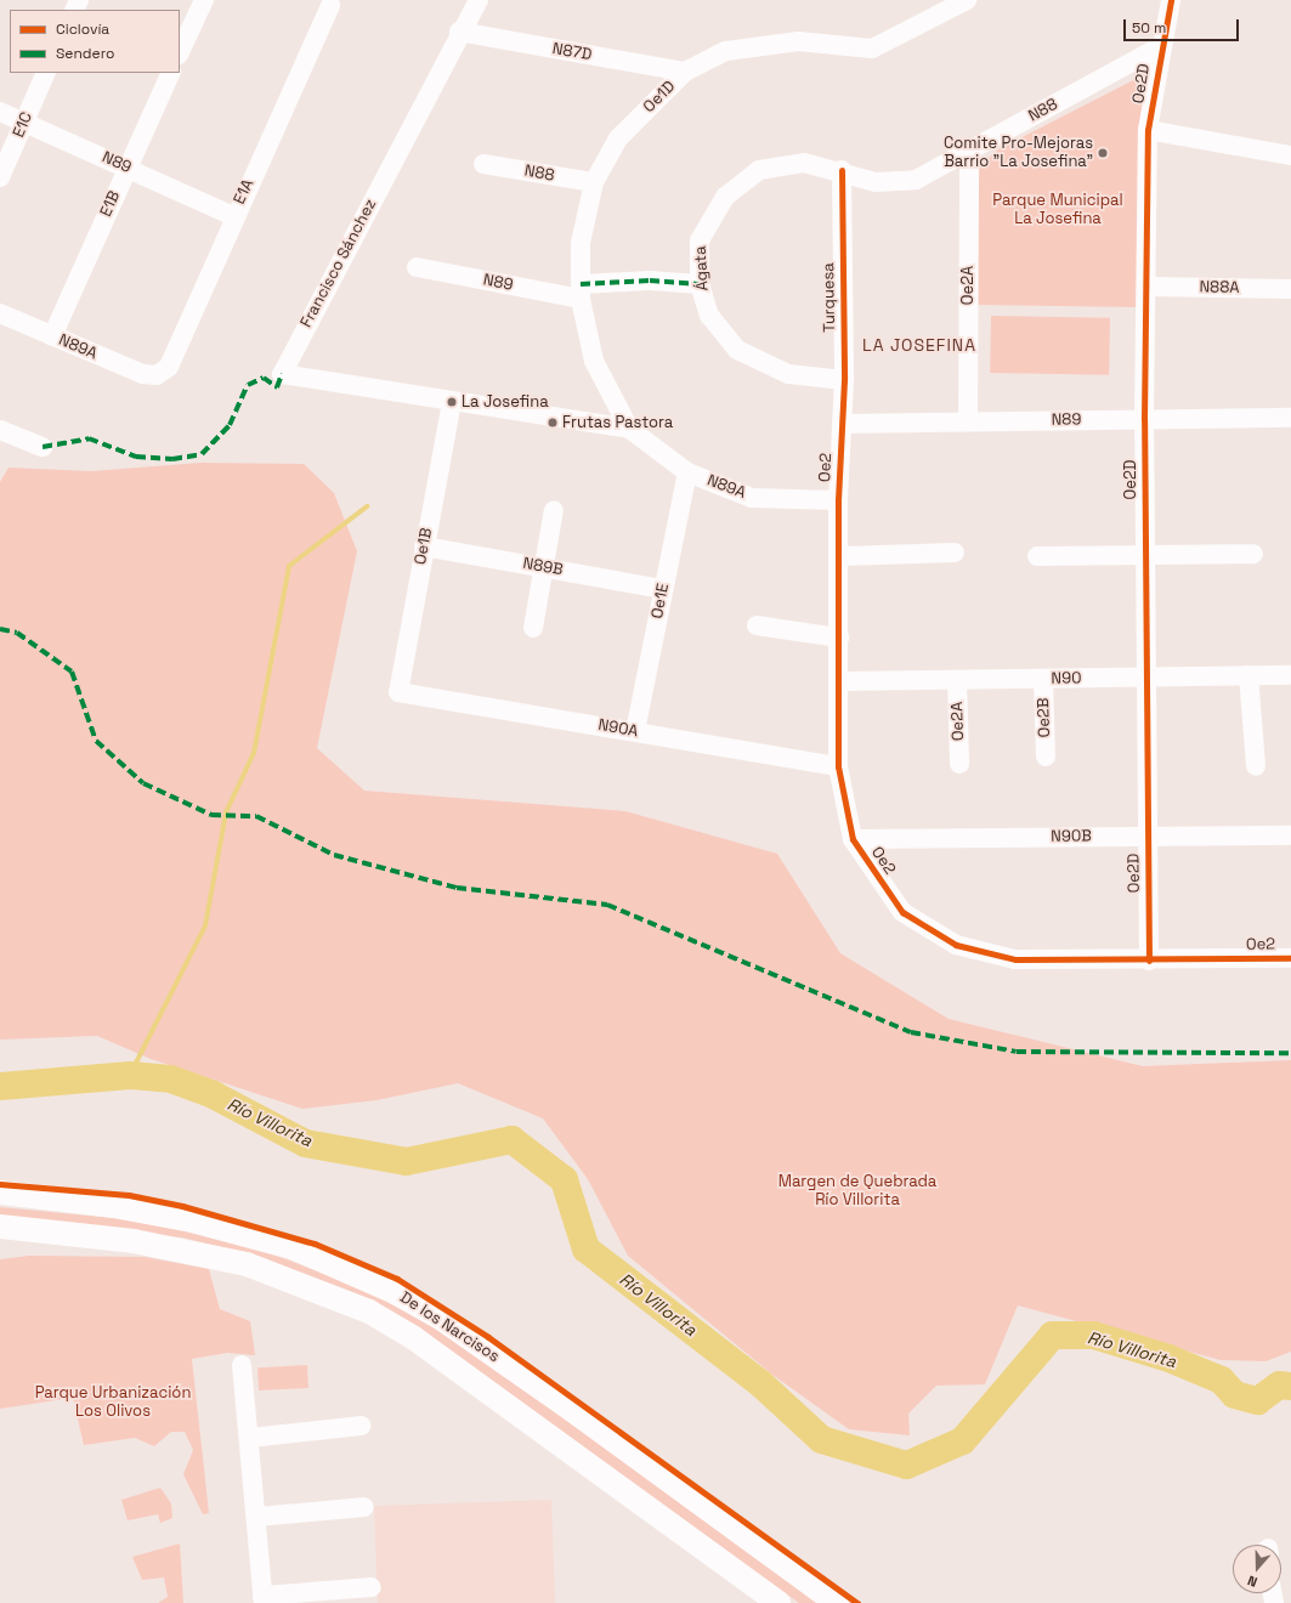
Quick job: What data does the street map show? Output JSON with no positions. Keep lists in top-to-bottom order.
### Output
{
  "streets": {
    "main road": ["De los Narcisos"],
    "street": [
      "N87D",
      "Oe2D",
      "Oe1D",
      "N88",
      "E1C",
      "N89",
      "E1A",
      "E1B",
      "Francisco Sánchez",
      "Ágata",
      "Oe2A",
      "N88A",
      "Turquesa",
      "N89A",
      "Oe2",
      "Oe1B",
      "N89B",
      "Oe1E",
      "N90",
      "Oe2B",
      "N90A",
      "N90B"
    ]
  },
  "crossings": [
    ["N87D", "Oe1D"],
    ["N87D", "Francisco Sánchez"],
    ["Oe2D", "N88"],
    ["Oe2D", "N89"],
    ["Oe2D", "N88A"],
    ["Oe2D", "Oe2"],
    ["Oe2D", "N90"],
    ["Oe2D", "N90B"],
    ["Oe1D", "N88"],
    ["Oe1D", "N89"],
    ["Oe1D", "N89A"],
    ["N88", "Ágata"],
    ["N88", "Oe2A"],
    ["N88", "Turquesa"],
    ["E1C", "N89"],
    ["N89", "E1A"],
    ["N89", "E1B"],
    ["N89", "Ágata"],
    ["N89", "Oe2A"],
    ["N89", "Turquesa"],
    ["N89", "N89A"],
    ["N89", "Oe2"],
    ["E1A", "N89A"],
    ["E1B", "N89A"],
    ["Francisco Sánchez", "N89A"],
    ["Francisco Sánchez", "Oe1B"],
    ["Ágata", "Turquesa"],
    ["Oe2A", "N90"],
    ["Turquesa", "Oe2"],
    ["N89A", "Oe2"],
    ["N89A", "Oe1B"],
    ["N89A", "Oe1E"],
    ["Oe2", "N90"],
    ["Oe2", "N90A"],
    ["Oe2", "N90B"],
    ["Oe1B", "N89B"],
    ["Oe1B", "N90A"],
    ["N89B", "Oe1E"],
    ["Oe1E", "N90A"],
    ["N90", "Oe2B"]
  ],
  "districts": ["LA JOSEFINA"],
  "water": ["Río Villorita"],
  "parks": ["Parque Municipal La Josefina", "Margen de Quebrada Río Villorita", "Parque Urbanización Los Olivos"],
  "places": ["Comite Pro-Mejoras Barrio \"La Josefina\"", "La Josefina", "Frutas Pastora"],
  "legend": ["Ciclovía", "Sendero"],
  "scale_bar": "50 m",
  "north": "bottom"
}
